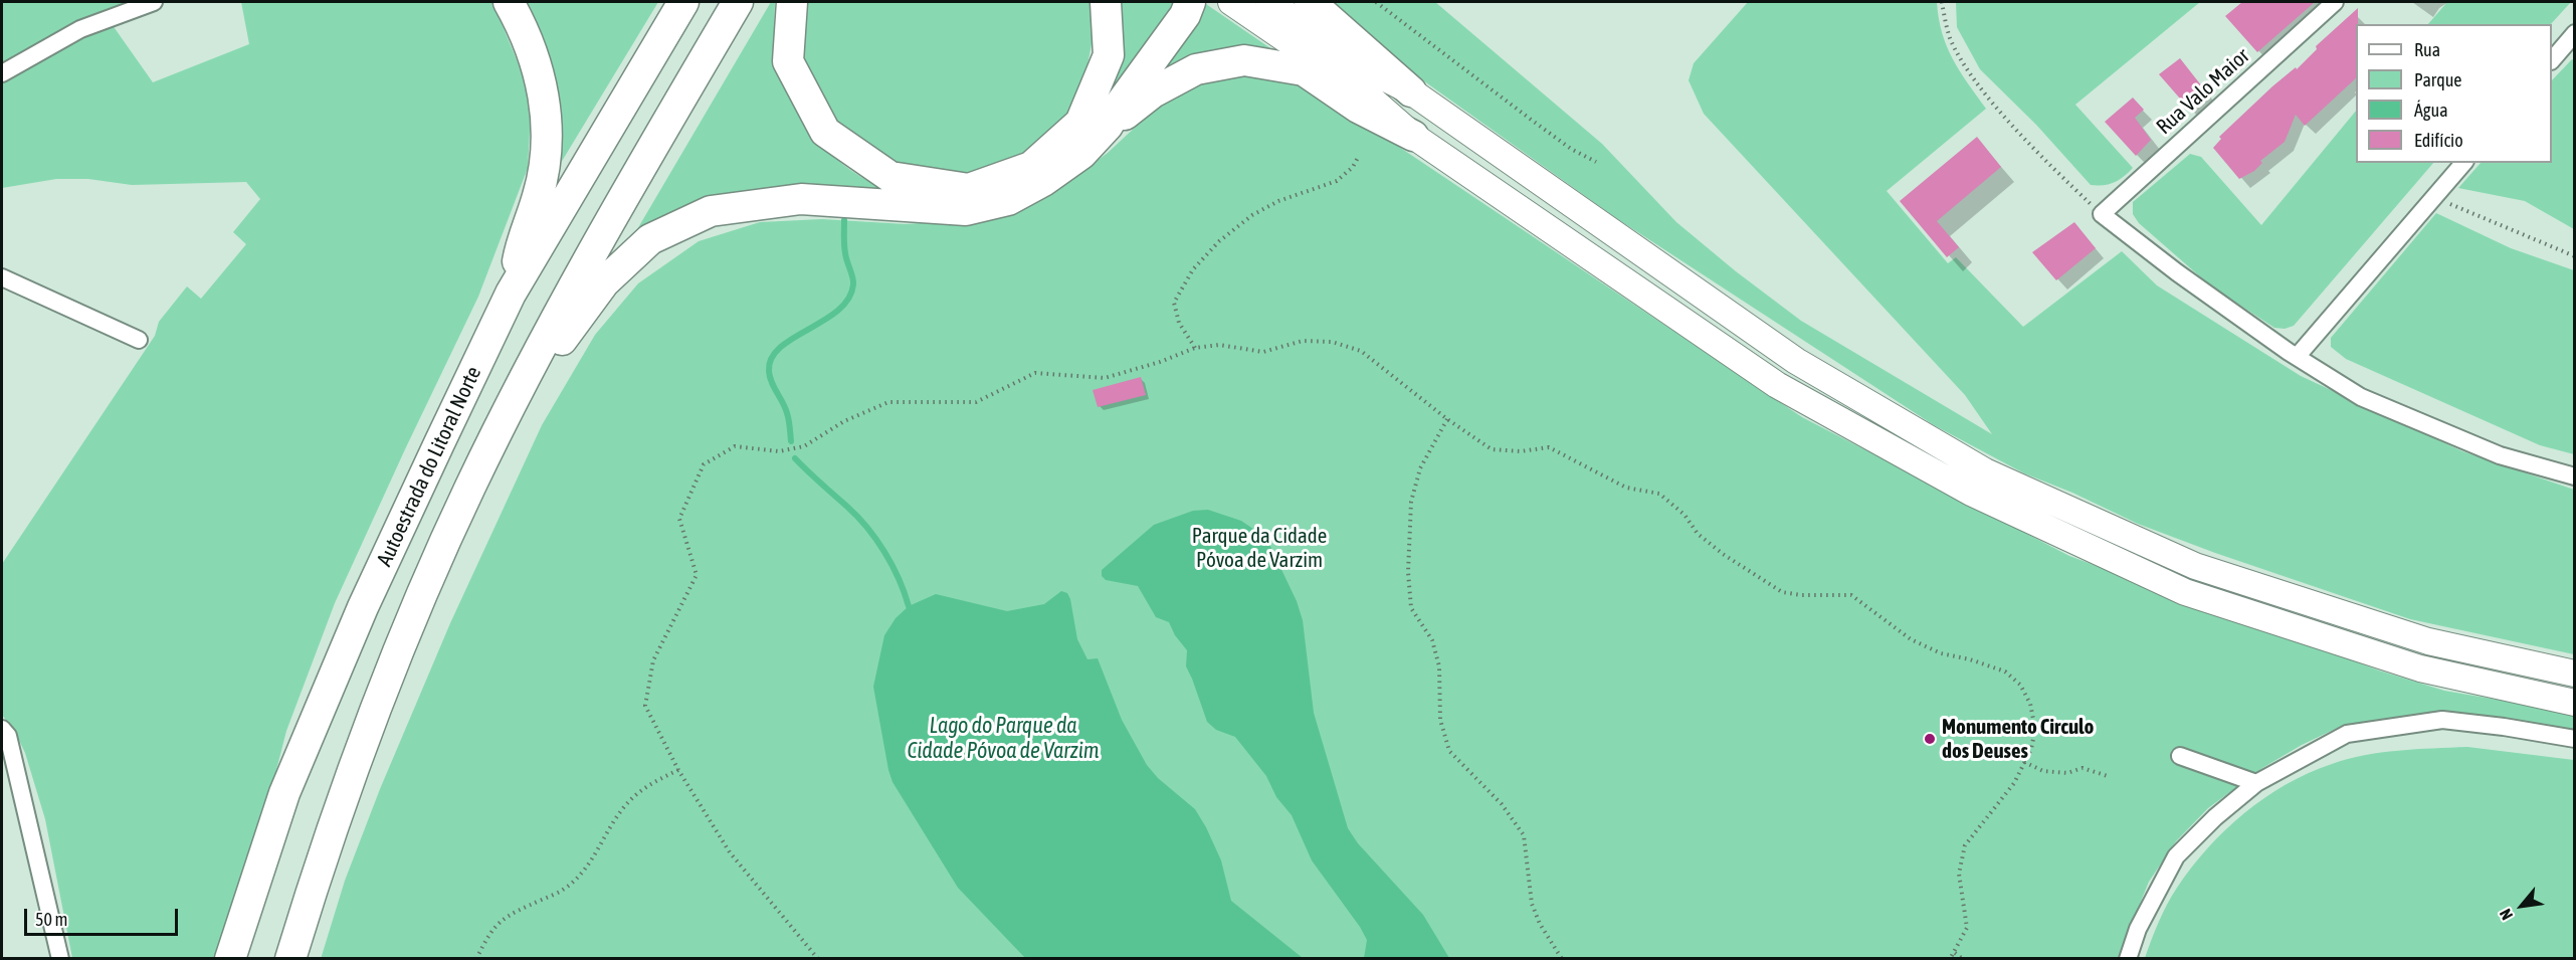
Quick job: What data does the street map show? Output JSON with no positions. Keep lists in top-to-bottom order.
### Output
{
  "streets": {
    "highway": ["Autoestrada do Litoral Norte"],
    "street": ["Rua Valo Maior"]
  },
  "water": ["Lago do Parque da Cidade Póvoa de Varzim"],
  "parks": ["Parque da Cidade Póvoa de Varzim"],
  "places": ["Monumento Circulo dos Deuses"],
  "legend": [
    "Rua",
    "Parque",
    "Água",
    "Edifício"
  ],
  "scale_bar": "50 m",
  "north": "bottom left"
}
